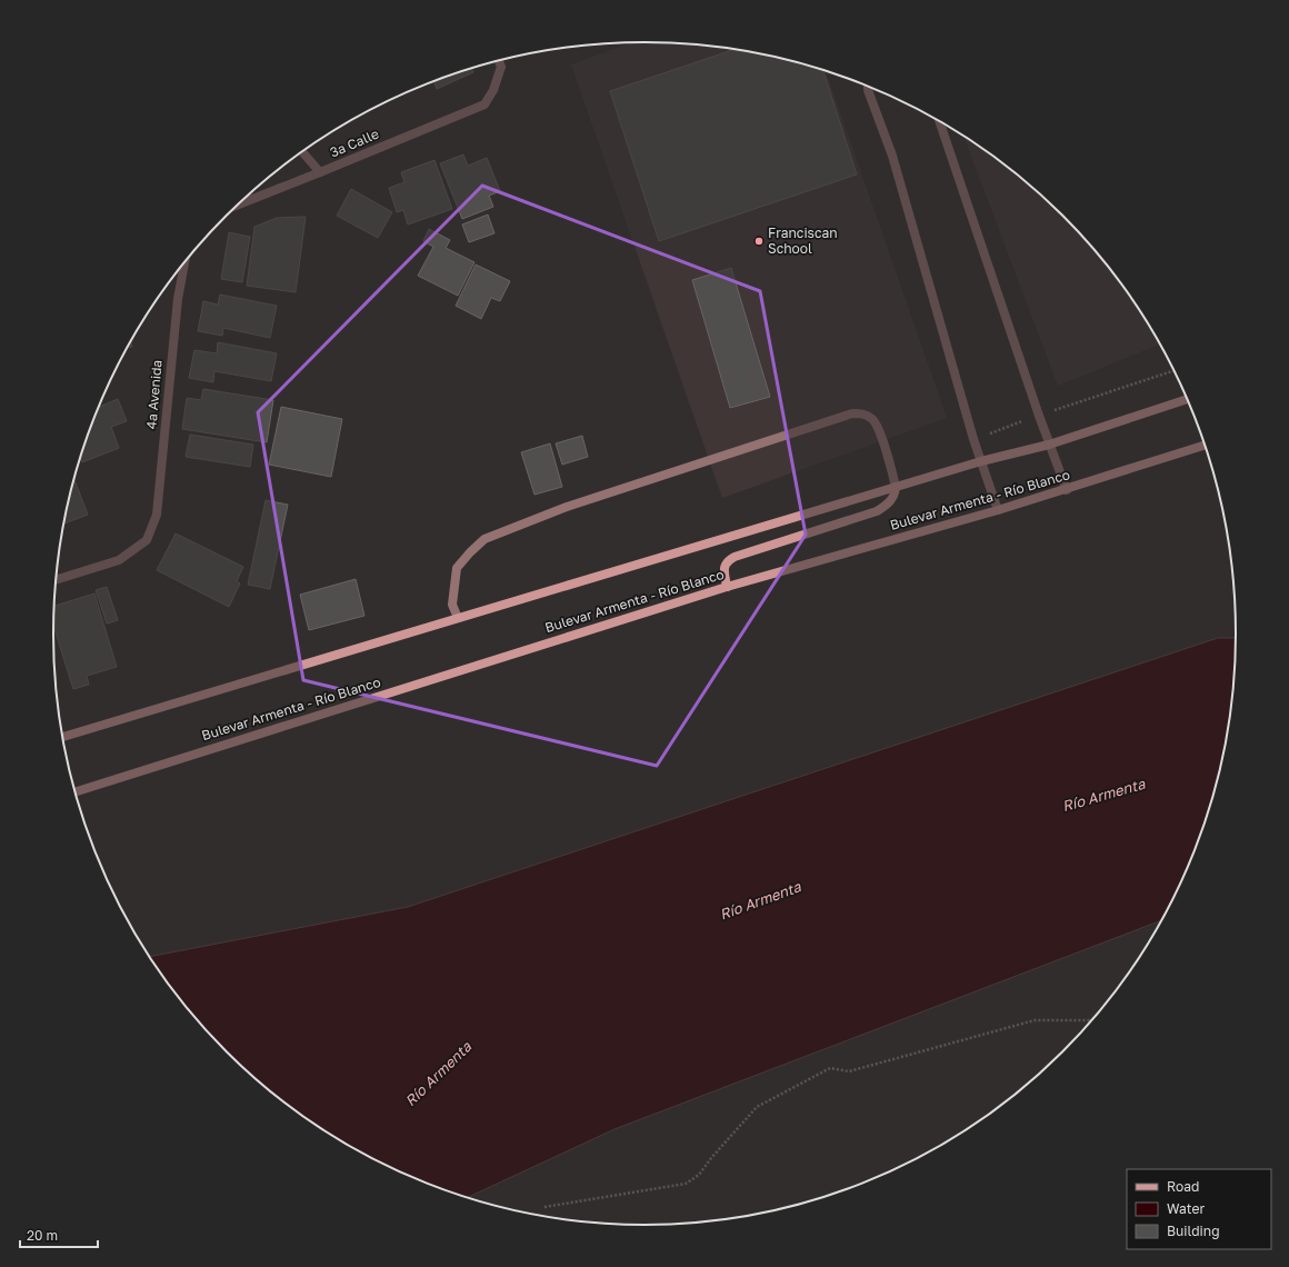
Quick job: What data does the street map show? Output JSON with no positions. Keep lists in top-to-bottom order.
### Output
{
  "streets": {
    "main road": ["Bulevar Armenta - Río Blanco"],
    "street": ["3a Calle", "4a Avenida"]
  },
  "water": ["Río Armenta"],
  "places": ["Franciscan School"],
  "legend": ["Road", "Water", "Building"],
  "scale_bar": "20 m"
}
